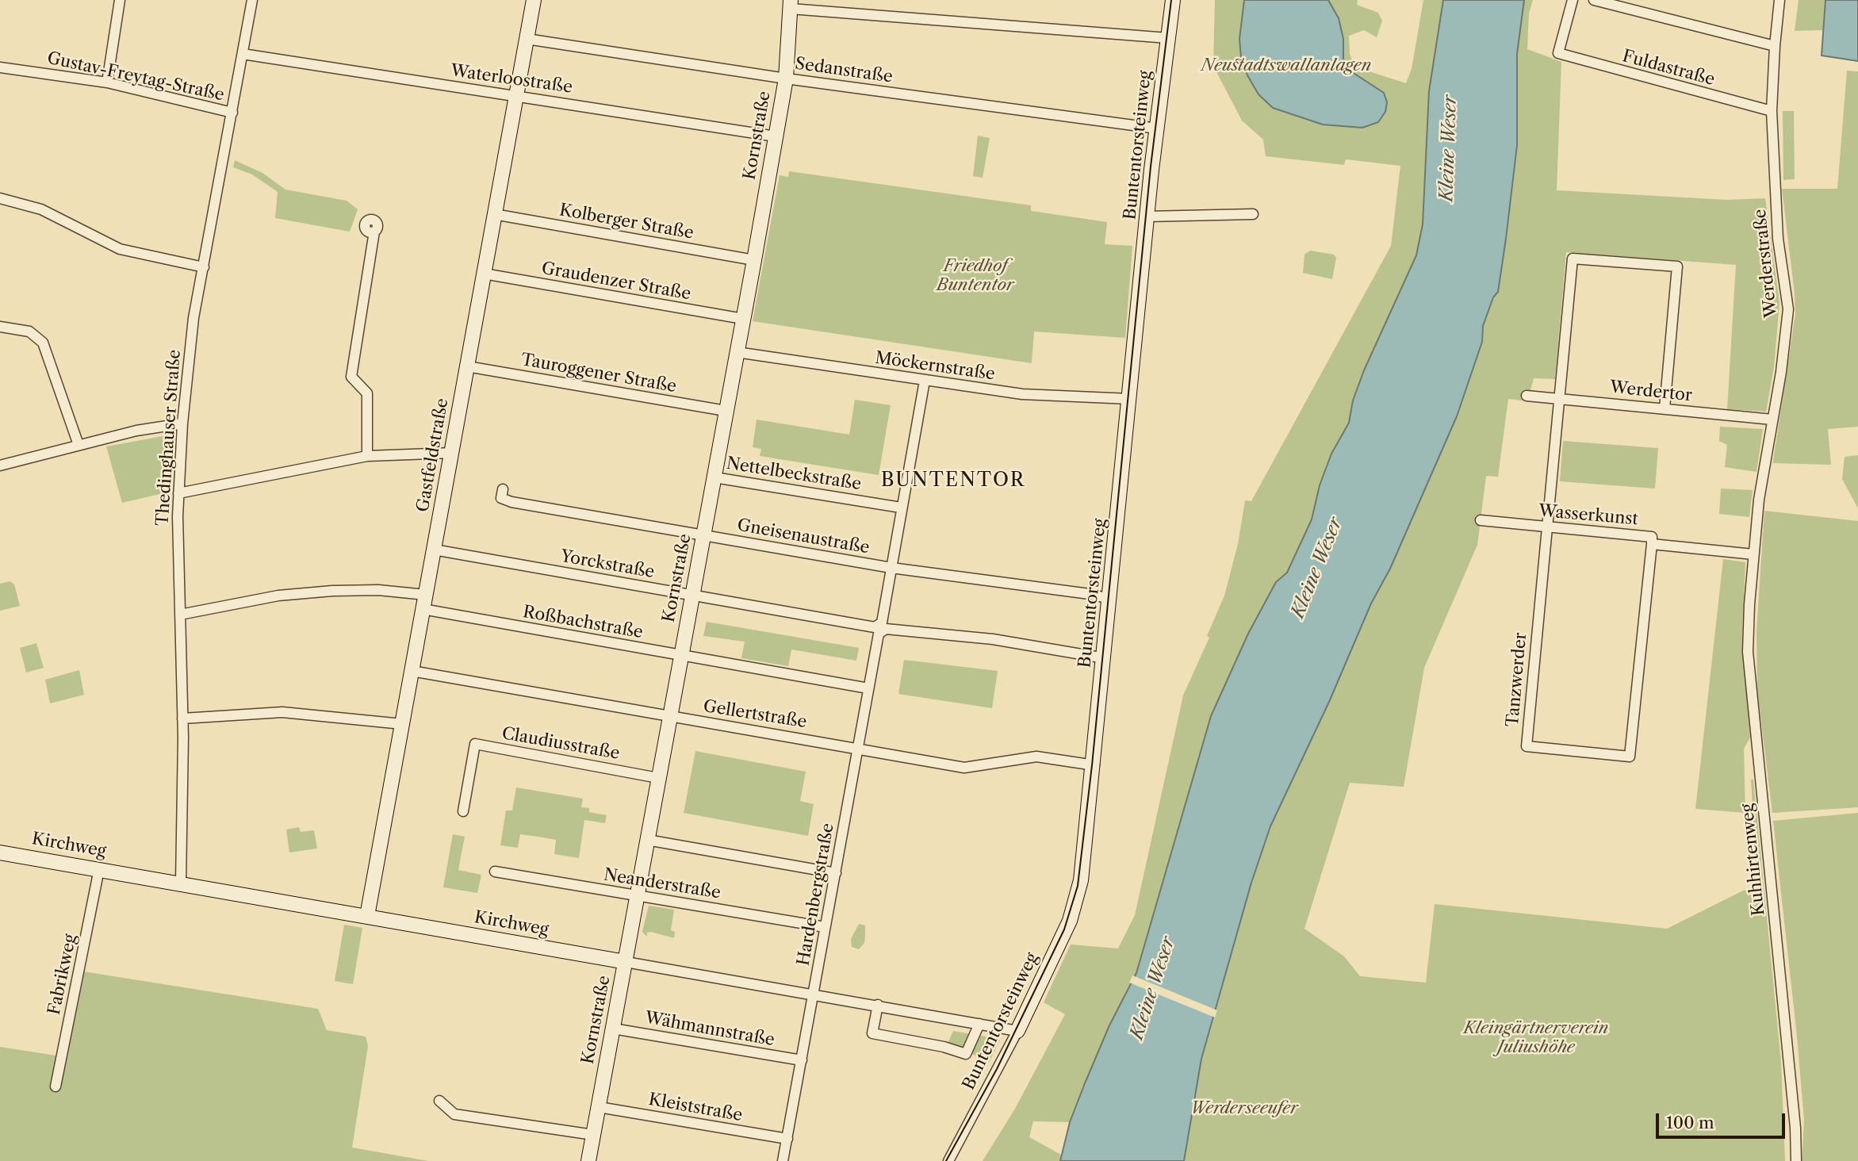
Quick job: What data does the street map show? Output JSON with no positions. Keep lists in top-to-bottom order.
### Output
{
  "streets": {
    "street": [
      "Fuldastraße",
      "Sedanstraße",
      "Gustav-Freytag-Straße",
      "Waterloostraße",
      "Kornstraße",
      "Buntentorsteinweg",
      "Kolberger Straße",
      "Werderstraße",
      "Graudenzer Straße",
      "Möckernstraße",
      "Tauroggener Straße",
      "Werdertor",
      "Thedinghauser Straße",
      "Gastfeldstraße",
      "Nettelbeckstraße",
      "Wasserkunst",
      "Gneisenaustraße",
      "Yorckstraße",
      "Roßbachstraße",
      "Tanzwerder",
      "Gellertstraße",
      "Claudiusstraße",
      "Kirchweg",
      "Kuhhirtenweg",
      "Neanderstraße",
      "Hardenbergstraße",
      "Fabrikweg",
      "Wähmannstraße",
      "Kleiststraße"
    ]
  },
  "crossings": [
    ["Fuldastraße", "Werderstraße"],
    ["Sedanstraße", "Kornstraße"],
    ["Sedanstraße", "Buntentorsteinweg"],
    ["Sedanstraße", "Gastfeldstraße"],
    ["Gustav-Freytag-Straße", "Thedinghauser Straße"],
    ["Waterloostraße", "Kornstraße"],
    ["Waterloostraße", "Thedinghauser Straße"],
    ["Waterloostraße", "Gastfeldstraße"],
    ["Kornstraße", "Kolberger Straße"],
    ["Kornstraße", "Graudenzer Straße"],
    ["Kornstraße", "Möckernstraße"],
    ["Kornstraße", "Tauroggener Straße"],
    ["Kornstraße", "Nettelbeckstraße"],
    ["Kornstraße", "Gneisenaustraße"],
    ["Kornstraße", "Yorckstraße"],
    ["Kornstraße", "Roßbachstraße"],
    ["Kornstraße", "Gellertstraße"],
    ["Kornstraße", "Claudiusstraße"],
    ["Kornstraße", "Kirchweg"],
    ["Kornstraße", "Neanderstraße"],
    ["Kornstraße", "Wähmannstraße"],
    ["Kornstraße", "Kleiststraße"],
    ["Buntentorsteinweg", "Möckernstraße"],
    ["Buntentorsteinweg", "Gneisenaustraße"],
    ["Buntentorsteinweg", "Yorckstraße"],
    ["Buntentorsteinweg", "Gellertstraße"],
    ["Buntentorsteinweg", "Kirchweg"],
    ["Kolberger Straße", "Gastfeldstraße"],
    ["Werderstraße", "Werdertor"],
    ["Werderstraße", "Wasserkunst"],
    ["Werderstraße", "Kuhhirtenweg"],
    ["Graudenzer Straße", "Gastfeldstraße"],
    ["Möckernstraße", "Hardenbergstraße"],
    ["Tauroggener Straße", "Gastfeldstraße"],
    ["Werdertor", "Tanzwerder"],
    ["Thedinghauser Straße", "Kirchweg"],
    ["Gastfeldstraße", "Yorckstraße"],
    ["Gastfeldstraße", "Roßbachstraße"],
    ["Gastfeldstraße", "Gellertstraße"],
    ["Gastfeldstraße", "Kirchweg"],
    ["Nettelbeckstraße", "Hardenbergstraße"],
    ["Wasserkunst", "Tanzwerder"],
    ["Wasserkunst", "Kuhhirtenweg"],
    ["Gneisenaustraße", "Hardenbergstraße"],
    ["Yorckstraße", "Hardenbergstraße"],
    ["Roßbachstraße", "Hardenbergstraße"],
    ["Gellertstraße", "Hardenbergstraße"],
    ["Kirchweg", "Hardenbergstraße"],
    ["Kirchweg", "Fabrikweg"],
    ["Neanderstraße", "Hardenbergstraße"],
    ["Hardenbergstraße", "Wähmannstraße"],
    ["Hardenbergstraße", "Kleiststraße"]
  ],
  "districts": ["BUNTENTOR"],
  "water": ["Kleine Weser"],
  "parks": [
    "Neustadtswallanlagen",
    "Friedhof Buntentor",
    "Kleingärtnerverein Juliushöhe",
    "Werderseeufer"
  ],
  "scale_bar": "100 m"
}
